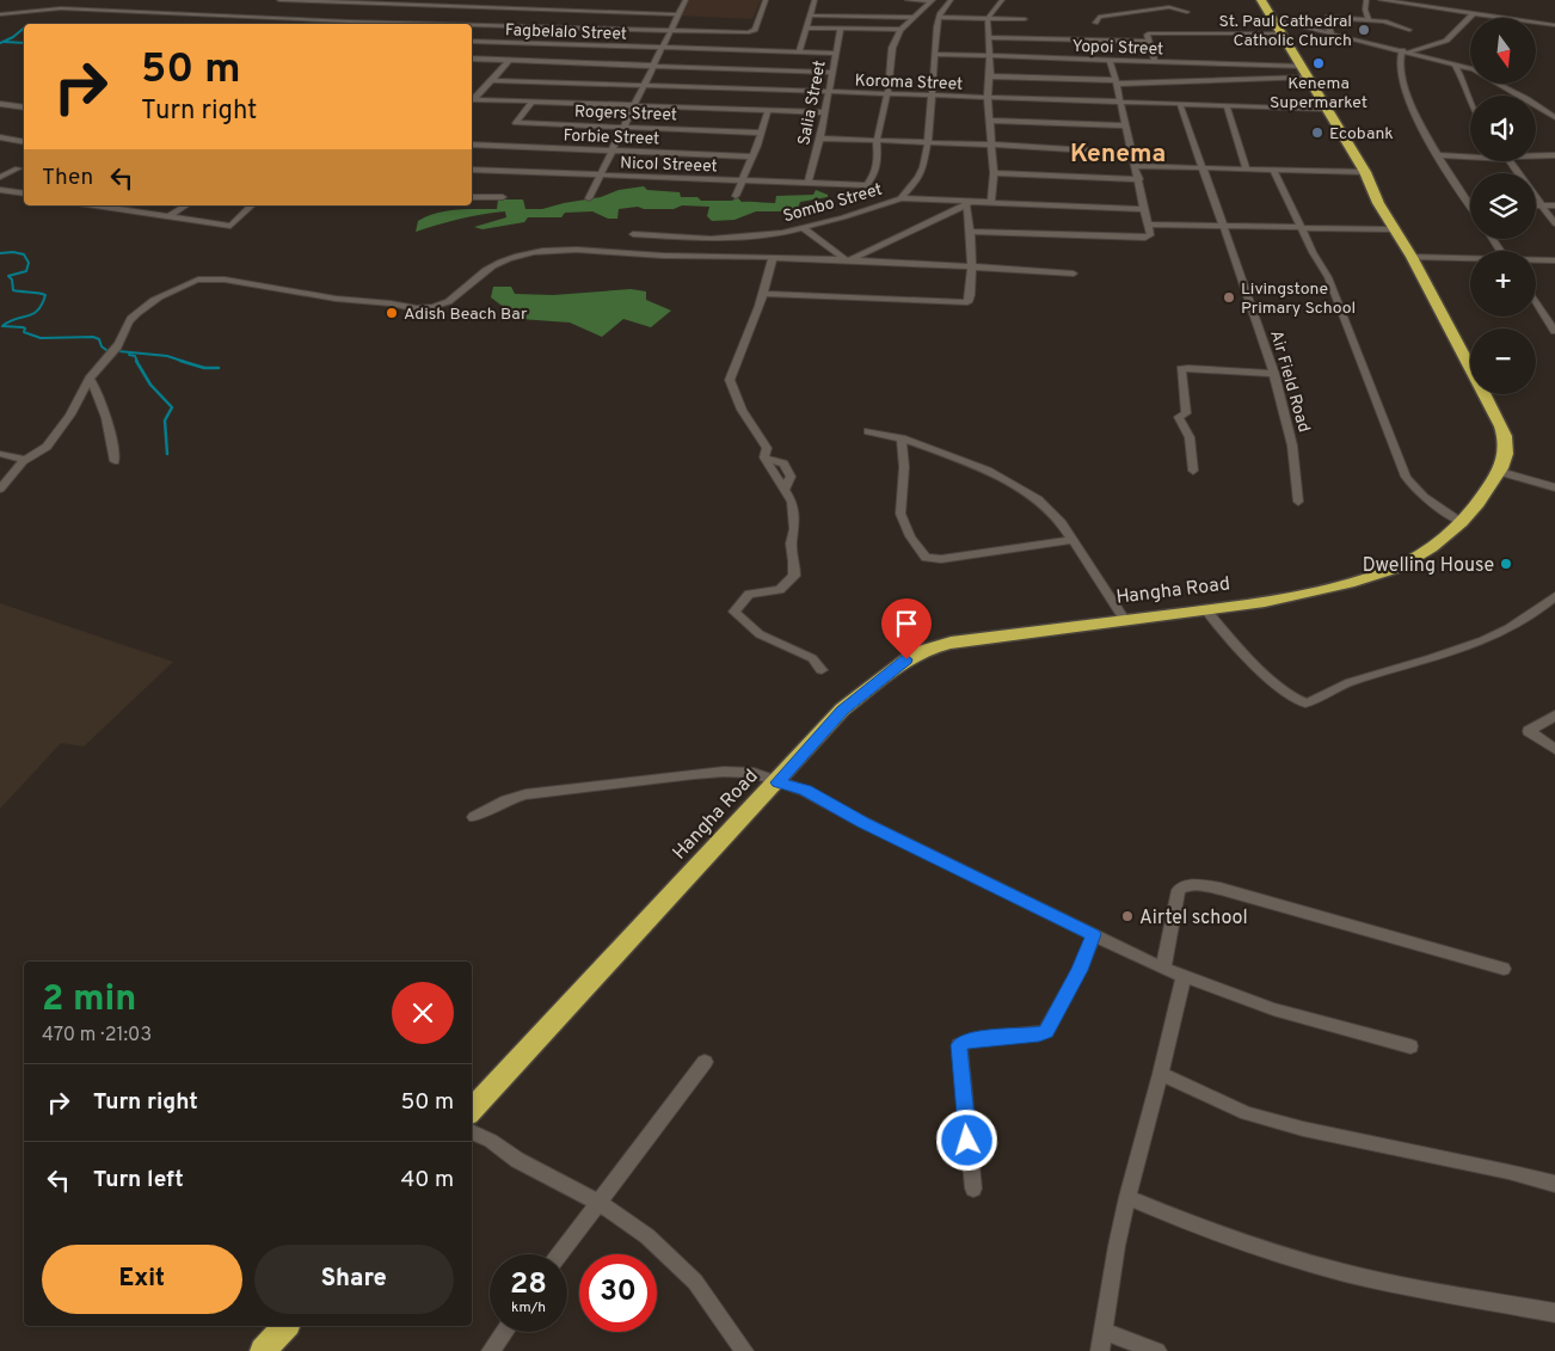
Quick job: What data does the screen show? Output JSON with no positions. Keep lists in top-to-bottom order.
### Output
{
  "streets": {
    "highway": ["Hangha Road"],
    "street": [
      "Fagbelalo Street",
      "Yopoi Street",
      "Koroma Street",
      "Salia Street",
      "Rogers Street",
      "Forbie Street",
      "Nicol Streeet",
      "Sombo Street",
      "Air Field Road"
    ]
  },
  "crossings": [
    ["Fagbelalo Street", "Salia Street"],
    ["Yopoi Street", "Sombo Street"],
    ["Yopoi Street", "Hangha Road"],
    ["Koroma Street", "Salia Street"],
    ["Koroma Street", "Sombo Street"],
    ["Koroma Street", "Air Field Road"],
    ["Koroma Street", "Hangha Road"],
    ["Salia Street", "Nicol Streeet"]
  ],
  "districts": ["Kenema"],
  "places": [
    "St. Paul Cathedral Catholic Church",
    "Kenema Supermarket",
    "Ecobank",
    "Livingstone Primary School",
    "Adish Beach Bar",
    "Dwelling House",
    "Airtel school"
  ],
  "north": "bottom",
  "page": {
    "map_buttons": ["+", "−"],
    "turn": ["50 m", "Turn right"],
    "then": "Then",
    "heading": ["2 min", "470 m · 21:03"],
    "list": [
      {
        "name": "Turn right",
        "value": "50 m"
      },
      {
        "name": "Turn left",
        "value": "40 m"
      }
    ],
    "buttons": ["Exit", "Share"],
    "speed": "28 km/h",
    "limit": "30"
  }
}
